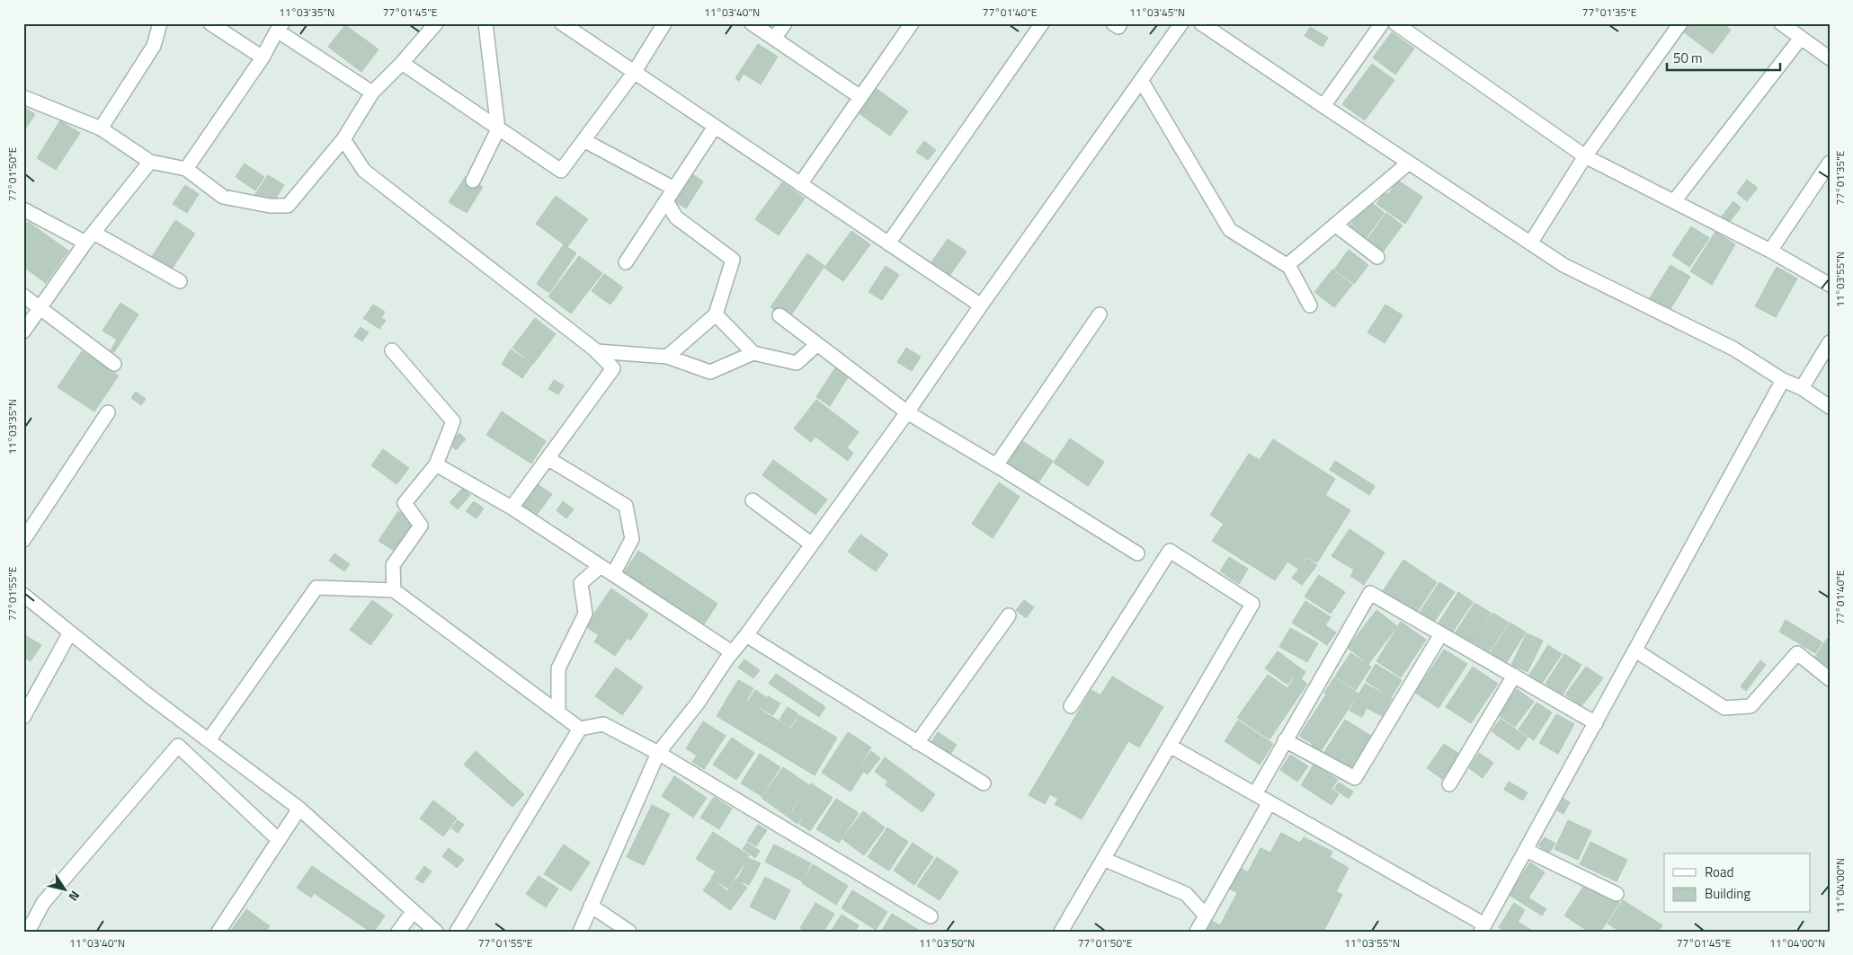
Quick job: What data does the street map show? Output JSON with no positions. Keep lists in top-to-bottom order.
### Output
{
  "legend": ["Road", "Building"],
  "scale_bar": "50 m",
  "north": "bottom right",
  "coordinates": [
    "11°03'35\"N",
    "77°01'45\"E",
    "11°03'40\"N",
    "77°01'40\"E",
    "11°03'45\"N",
    "77°01'35\"E",
    "77°01'50\"E",
    "11°03'55\"N",
    "77°01'55\"E",
    "11°04'00\"N",
    "11°03'50\"N"
  ]
}
